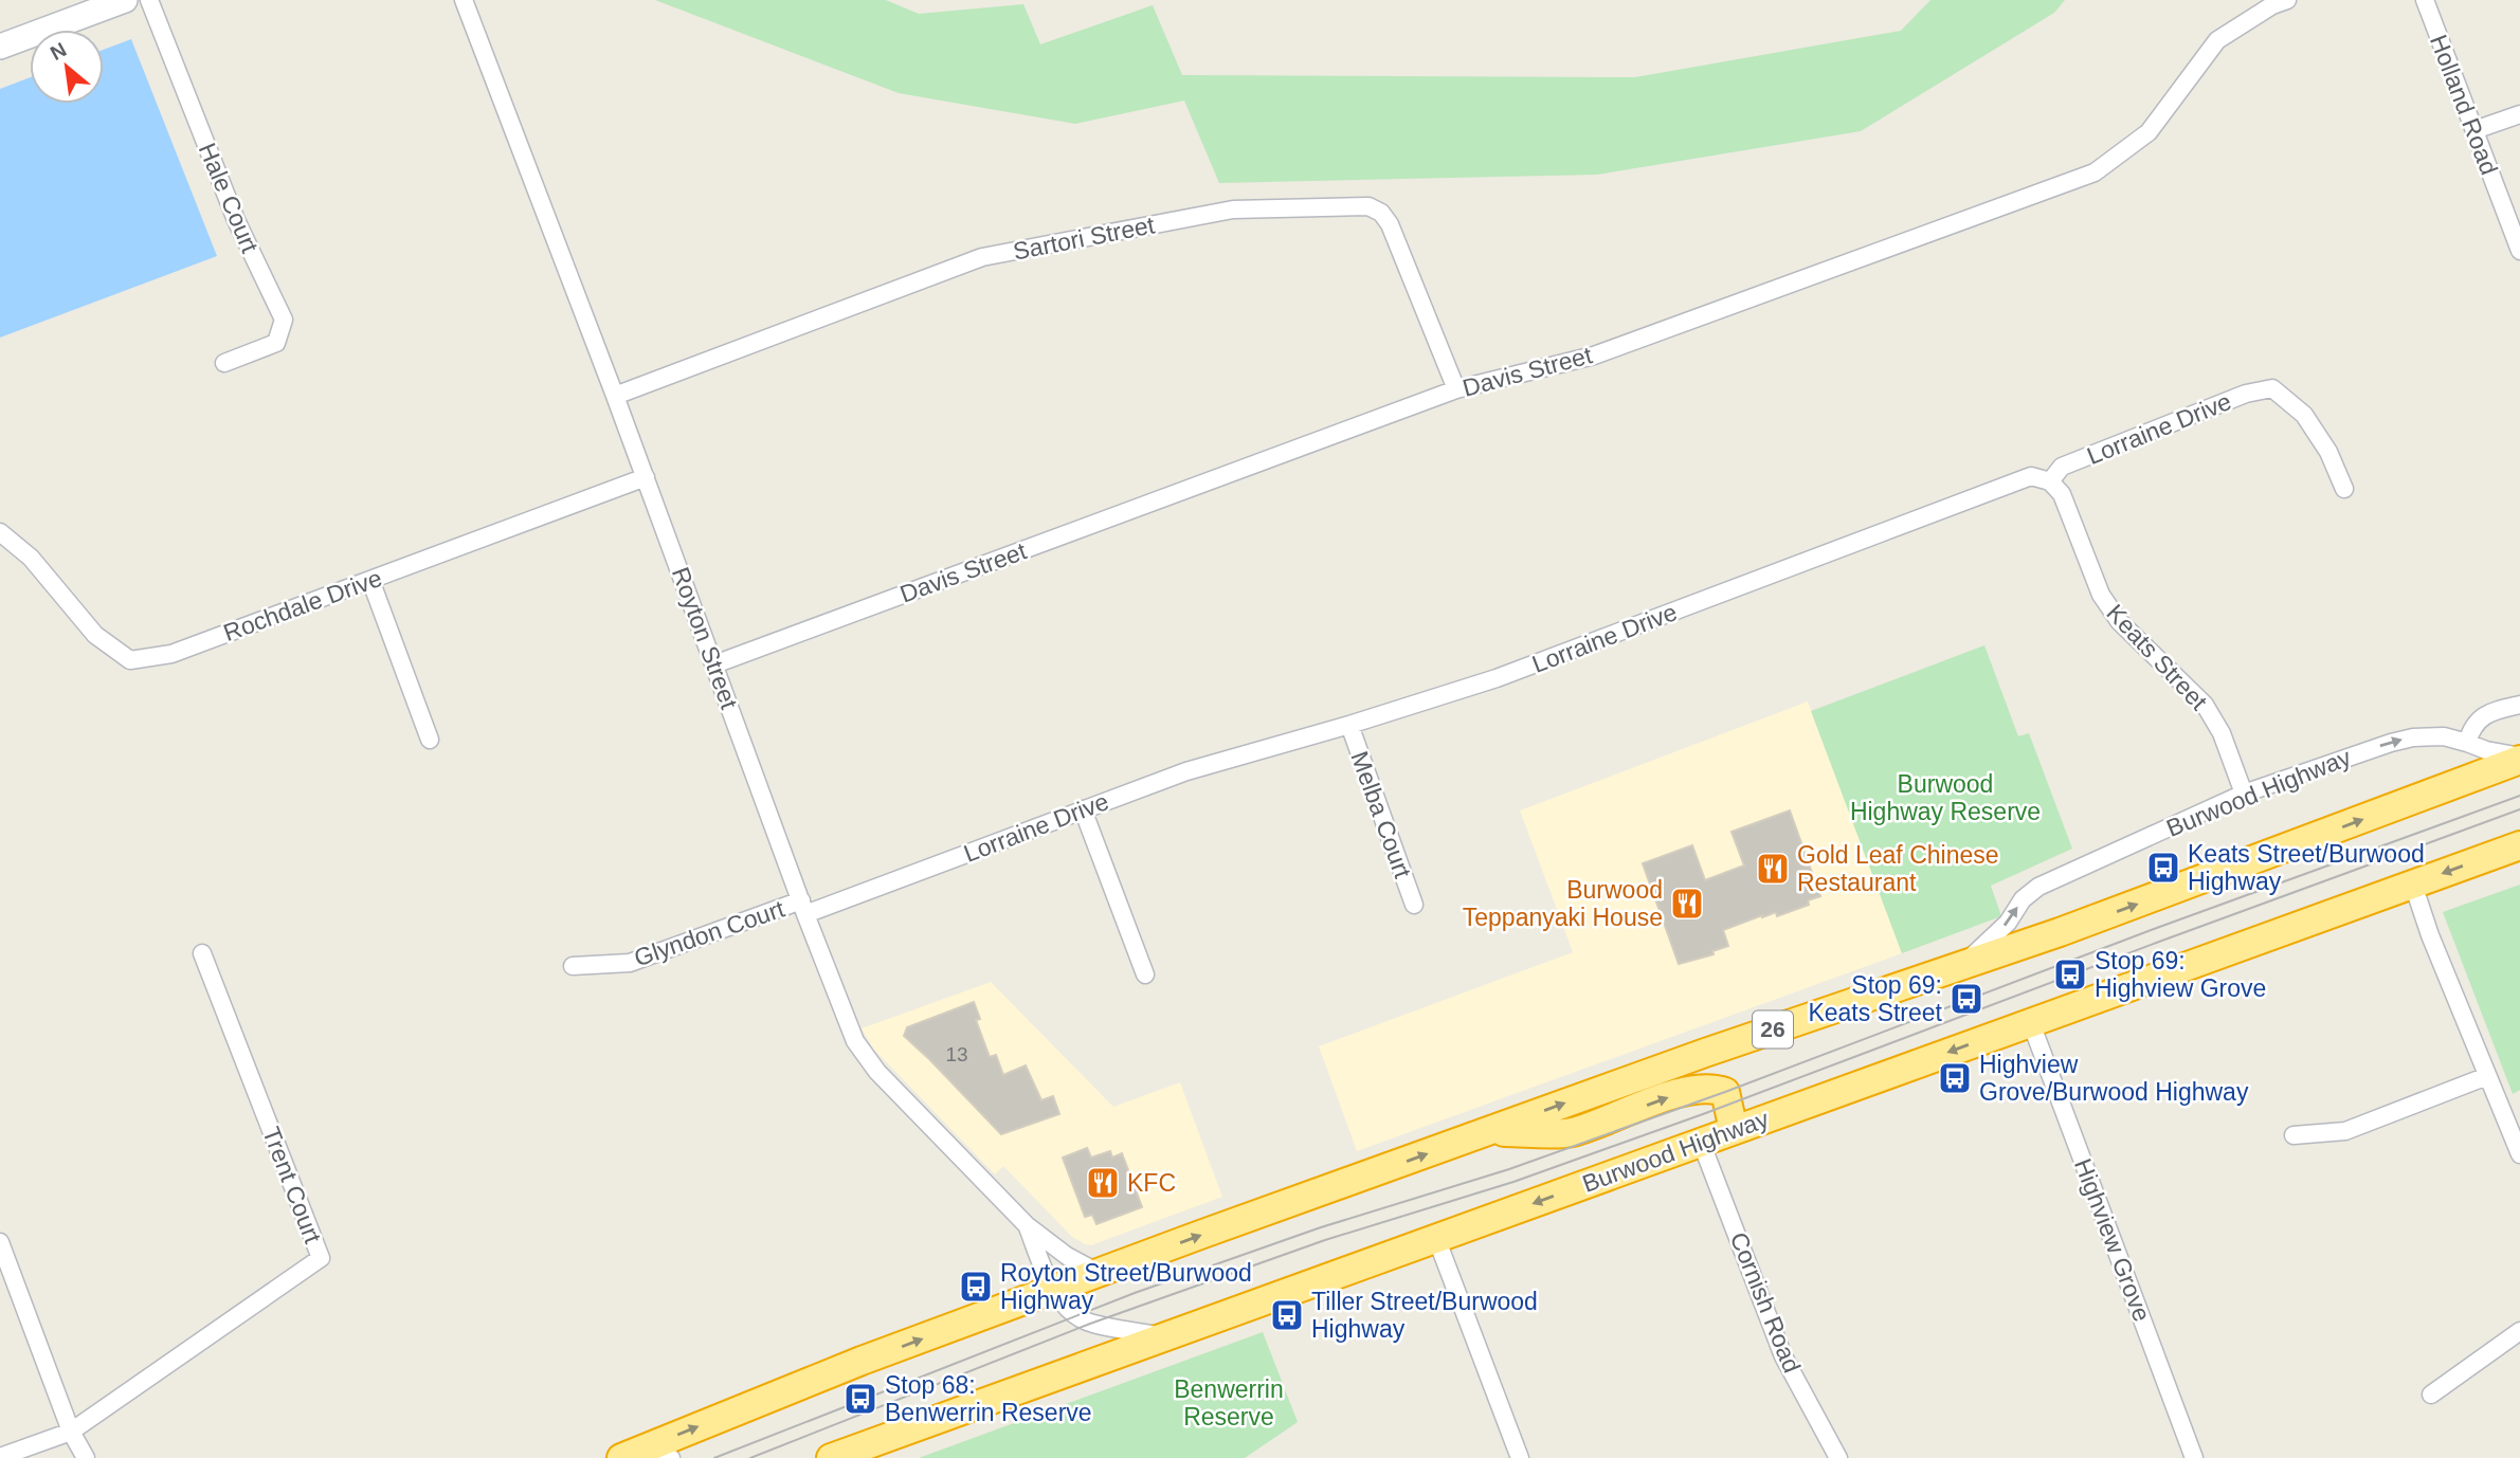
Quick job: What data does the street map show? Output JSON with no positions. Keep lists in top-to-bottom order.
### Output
{
  "streets": {
    "highway": ["Burwood Highway", "26"],
    "street": [
      "Holland Road",
      "Hale Court",
      "Sartori Street",
      "Davis Street",
      "Lorraine Drive",
      "Rochdale Drive",
      "Royton Street",
      "Keats Street",
      "Melba Court",
      "Glyndon Court",
      "Trent Court",
      "Highview Grove",
      "Cornish Road"
    ]
  },
  "crossings": [
    ["Sartori Street", "Davis Street"],
    ["Sartori Street", "Royton Street"],
    ["Davis Street", "Royton Street"],
    ["Lorraine Drive", "Royton Street"],
    ["Lorraine Drive", "Keats Street"],
    ["Lorraine Drive", "Melba Court"],
    ["Lorraine Drive", "Glyndon Court"],
    ["Rochdale Drive", "Royton Street"],
    ["Royton Street", "Burwood Highway"],
    ["Royton Street", "Glyndon Court"],
    ["Keats Street", "Burwood Highway"],
    ["Burwood Highway", "Highview Grove"],
    ["Burwood Highway", "Cornish Road"]
  ],
  "parks": ["Burwood Highway Reserve", "Benwerrin Reserve"],
  "places": {
    "bus stop": [
      "Keats Street/Burwood Highway",
      "Stop 69: Highview Grove",
      "Stop 69: Keats Street",
      "Highview Grove/Burwood Highway",
      "Royton Street/Burwood Highway",
      "Tiller Street/Burwood Highway",
      "Stop 68: Benwerrin Reserve"
    ],
    "restaurant": ["Gold Leaf Chinese Restaurant", "Burwood Teppanyaki House", "KFC"]
  },
  "house_numbers": ["13"],
  "north": "top left"
}
